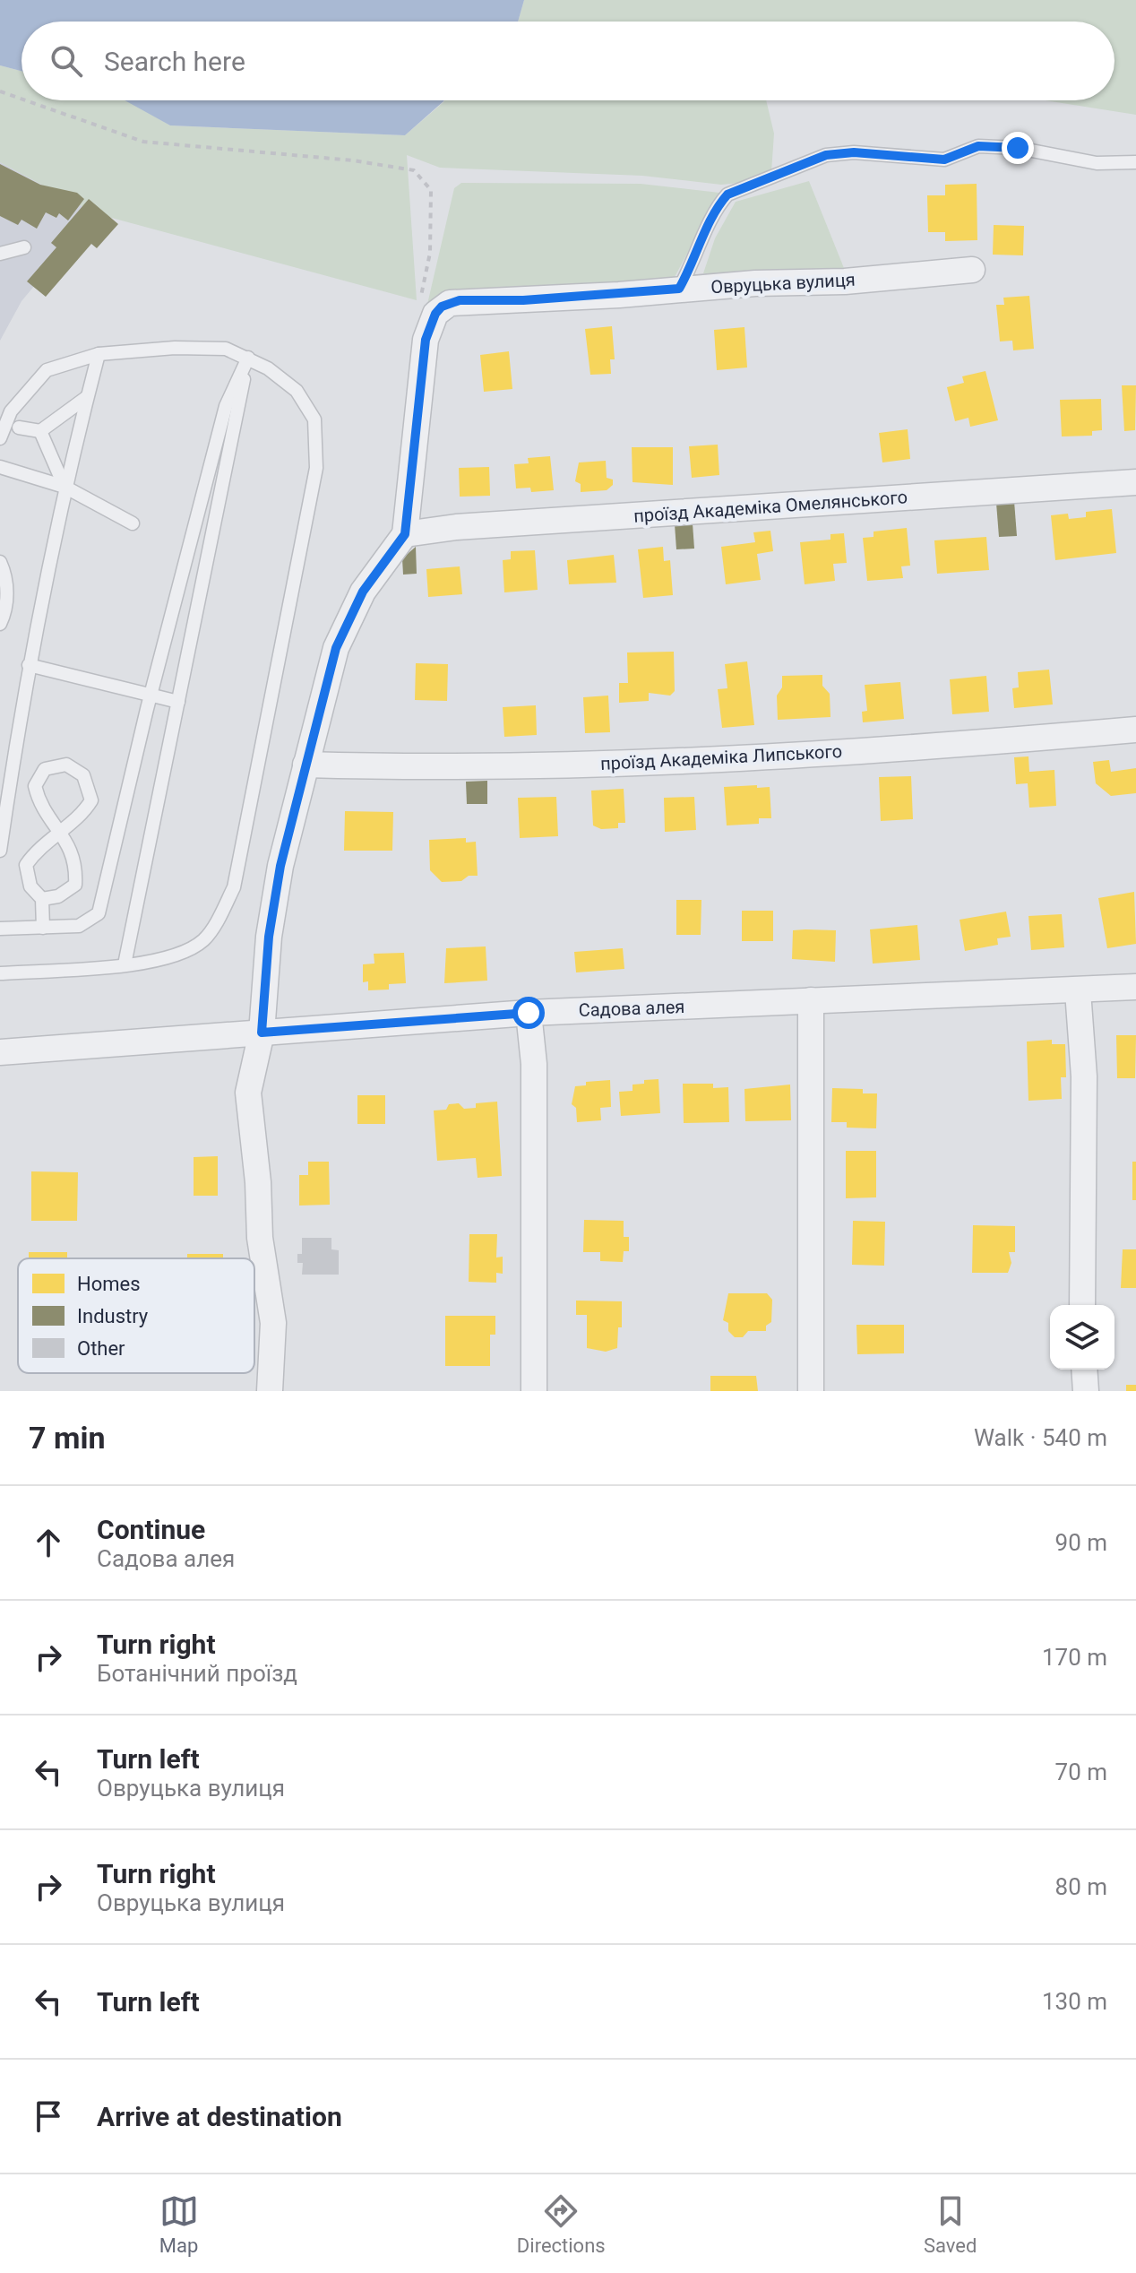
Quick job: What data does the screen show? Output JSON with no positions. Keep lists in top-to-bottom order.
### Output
{
  "streets": {
    "street": [
      "Овруцька вулиця",
      "проїзд Академіка Омелянського",
      "проїзд Академіка Липського",
      "Садова алея"
    ]
  },
  "crossings": [
    ["Овруцька вулиця", "проїзд Академіка Омелянського"]
  ],
  "legend": ["Homes", "Industry", "Other"],
  "page": {
    "search": "Search here",
    "heading": ["7 min", "Walk · 540 m"],
    "list": [
      ["Continue", "Садова алея", "90 m"],
      ["Turn right", "Ботанічний проїзд", "170 m"],
      ["Turn left", "Овруцька вулиця", "70 m"],
      ["Turn right", "Овруцька вулиця", "80 m"],
      ["Turn left", "130 m"],
      "Arrive at destination"
    ],
    "nav": ["Map", "Directions", "Saved"]
  }
}
